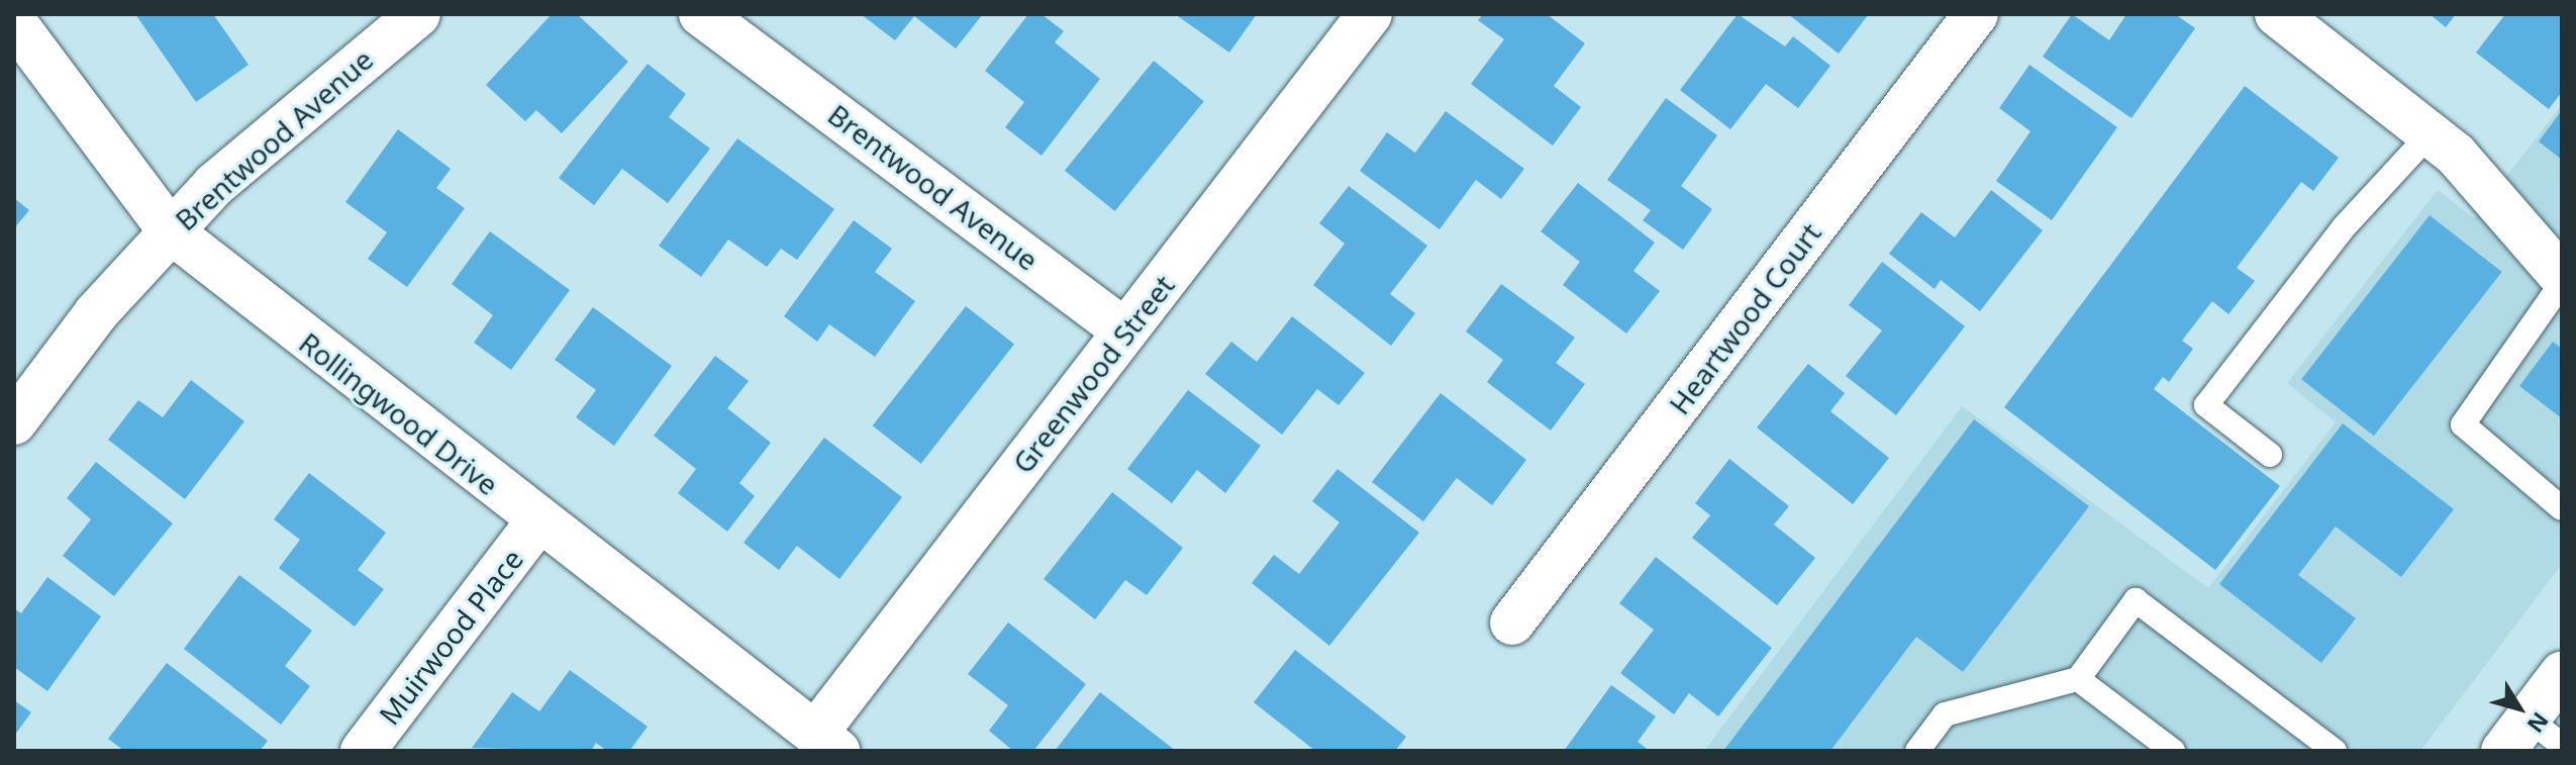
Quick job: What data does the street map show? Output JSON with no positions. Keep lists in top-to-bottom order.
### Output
{
  "streets": {
    "street": [
      "Brentwood Avenue",
      "Heartwood Court",
      "Greenwood Street",
      "Rollingwood Drive",
      "Muirwood Place"
    ]
  },
  "crossings": [
    ["Brentwood Avenue", "Greenwood Street"],
    ["Brentwood Avenue", "Rollingwood Drive"],
    ["Greenwood Street", "Rollingwood Drive"],
    ["Rollingwood Drive", "Muirwood Place"]
  ],
  "north": "bottom right"
}
